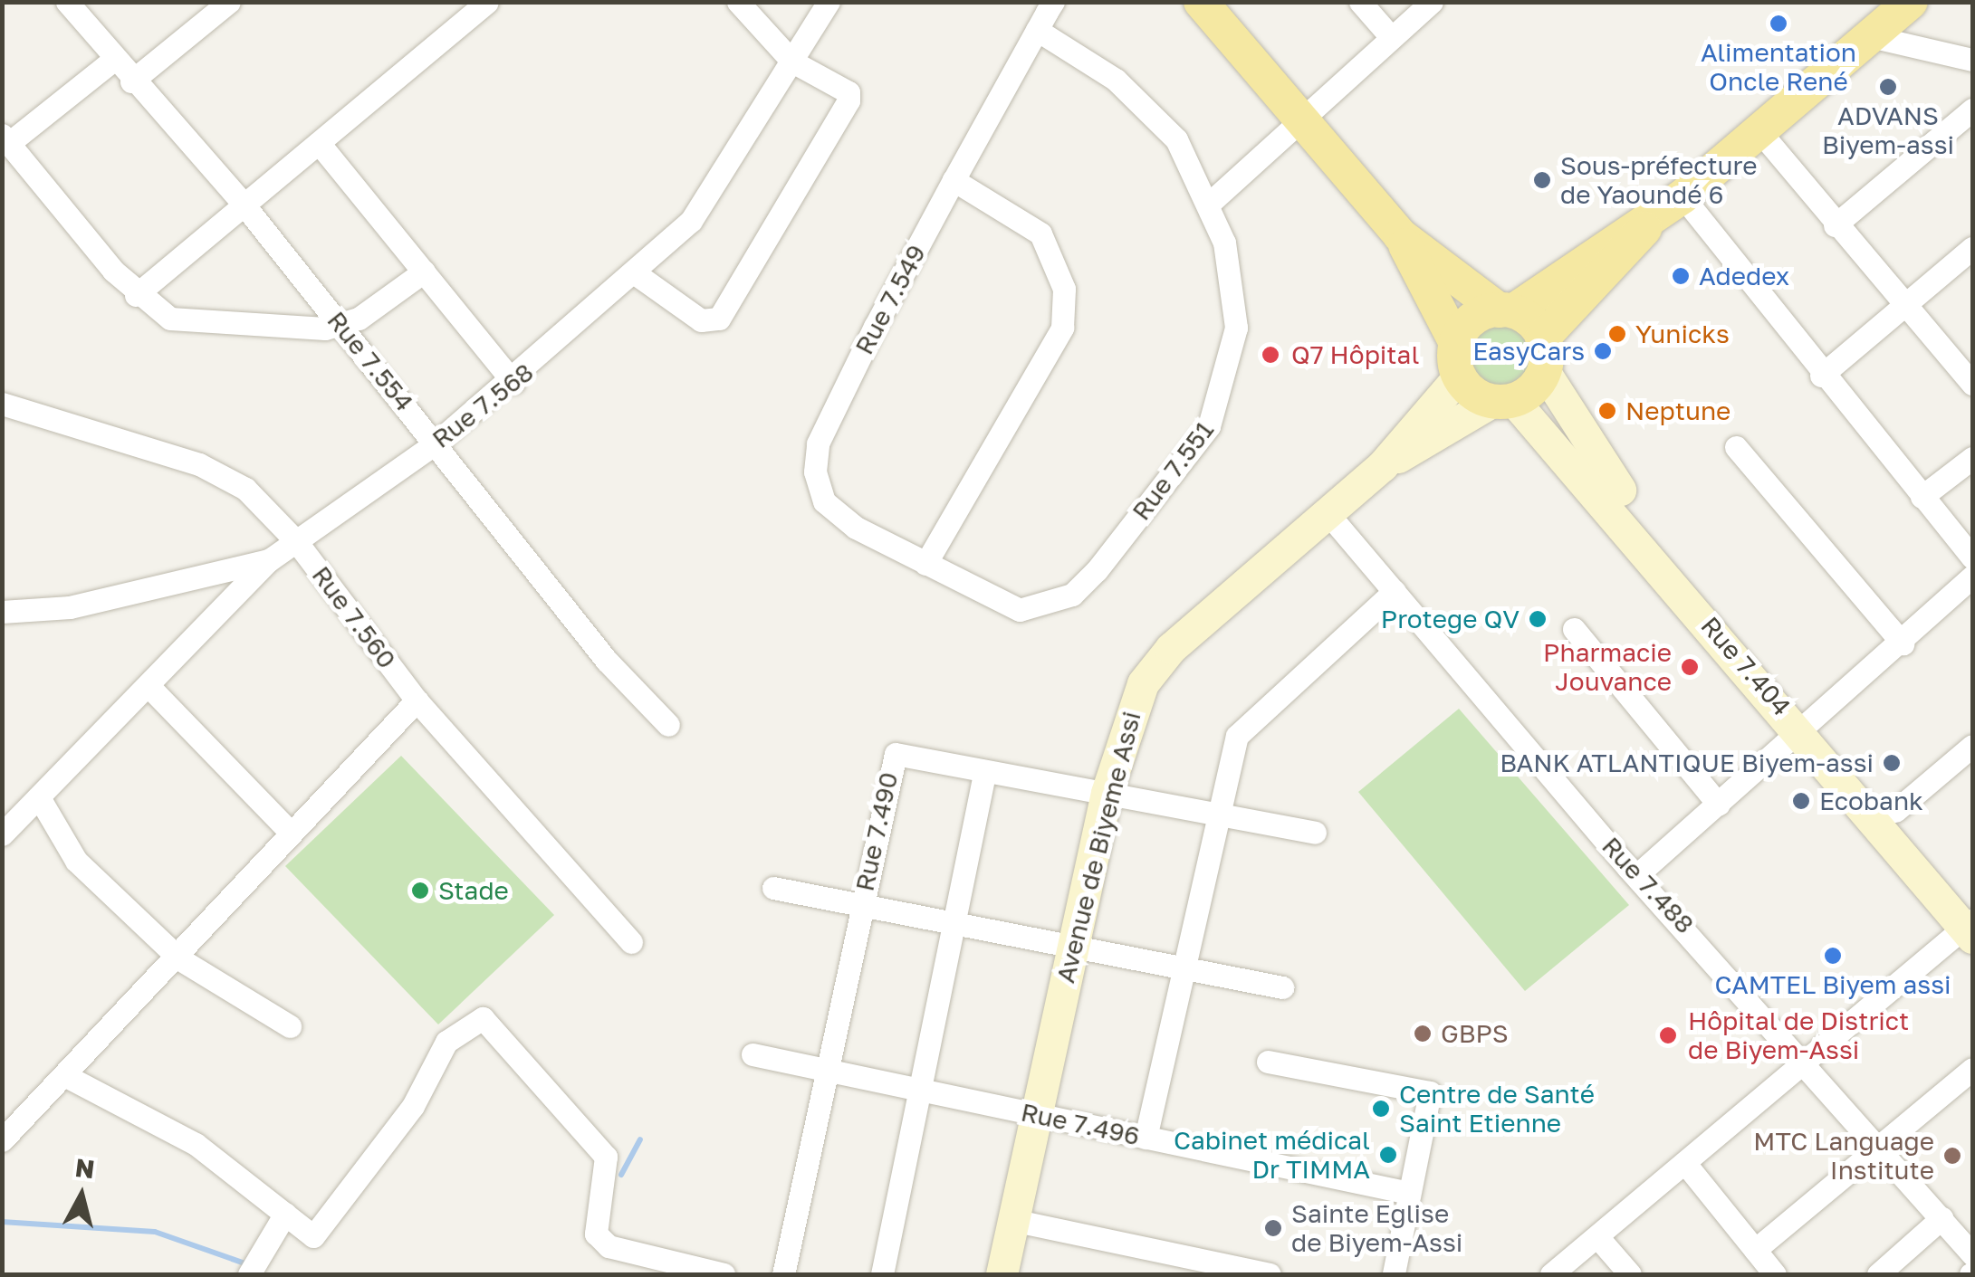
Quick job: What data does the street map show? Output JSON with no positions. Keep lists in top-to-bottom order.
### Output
{
  "streets": {
    "main road": ["Rue 7.404", "Avenue de Biyeme Assi"],
    "street": [
      "Rue 7.549",
      "Rue 7.554",
      "Rue 7.568",
      "Rue 7.551",
      "Rue 7.560",
      "Rue 7.490",
      "Rue 7.488",
      "Rue 7.496"
    ]
  },
  "crossings": [
    ["Rue 7.549", "Rue 7.551"],
    ["Rue 7.554", "Rue 7.568"],
    ["Rue 7.568", "Rue 7.560"],
    ["Rue 7.404", "Avenue de Biyeme Assi"],
    ["Rue 7.490", "Avenue de Biyeme Assi"],
    ["Rue 7.490", "Rue 7.496"],
    ["Avenue de Biyeme Assi", "Rue 7.488"],
    ["Avenue de Biyeme Assi", "Rue 7.496"]
  ],
  "places": [
    "Alimentation Oncle René",
    "ADVANS Biyem-assi",
    "Sous-préfecture de Yaoundé 6",
    "Adedex",
    "Yunicks",
    "EasyCars",
    "Q7 Hôpital",
    "Neptune",
    "Protege QV",
    "Pharmacie Jouvance",
    "BANK ATLANTIQUE Biyem-assi",
    "Ecobank",
    "Stade",
    "CAMTEL Biyem assi",
    "GBPS",
    "Hôpital de District de Biyem-Assi",
    "Centre de Santé Saint Etienne",
    "Cabinet médical Dr TIMMA",
    "MTC Language Institute",
    "Sainte Eglise de Biyem-Assi"
  ],
  "north": "top"
}
